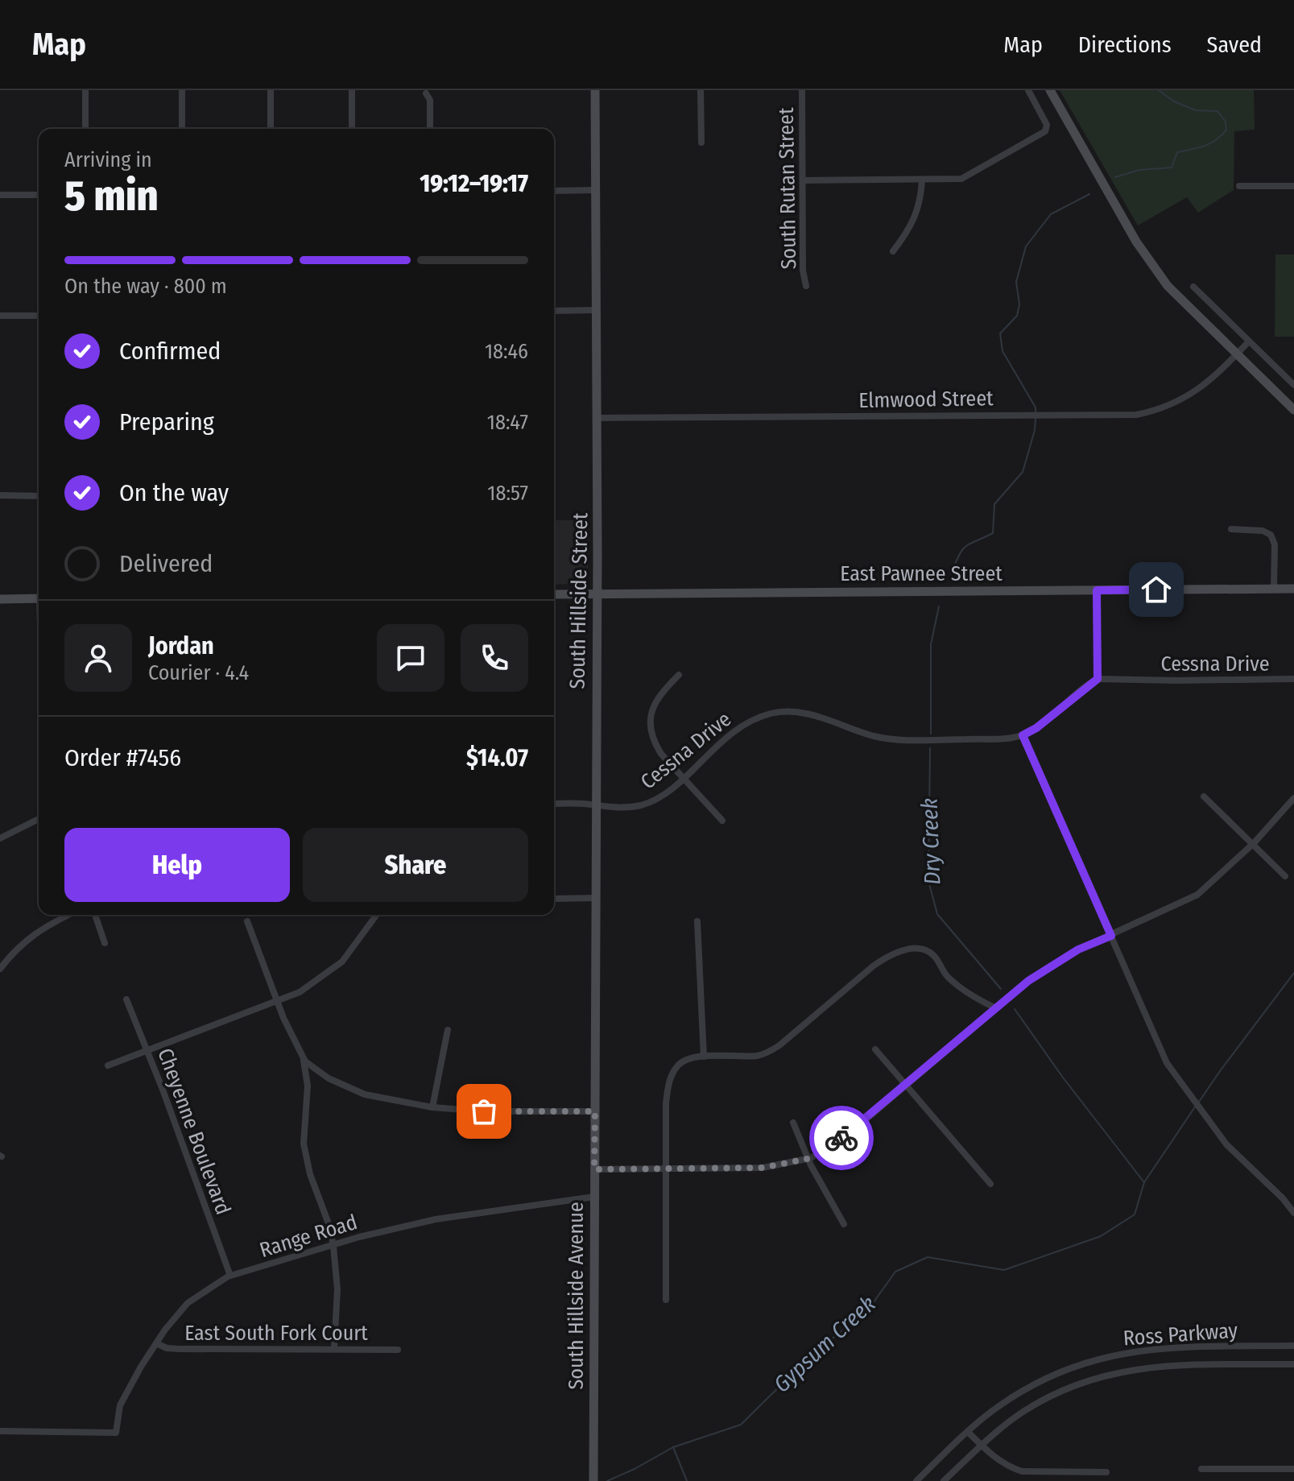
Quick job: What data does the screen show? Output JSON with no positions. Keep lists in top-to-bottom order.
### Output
{
  "streets": {
    "main road": ["East Pawnee Street", "South Hillside Street", "South Hillside Avenue"],
    "street": [
      "South Rutan Street",
      "Elmwood Street",
      "Cessna Drive",
      "Cheyenne Boulevard",
      "Range Road",
      "East South Fork Court",
      "Ross Parkway"
    ]
  },
  "crossings": [
    ["Elmwood Street", "South Hillside Street"],
    ["East Pawnee Street", "South Hillside Street"],
    ["South Hillside Street", "Cessna Drive"],
    ["South Hillside Street", "South Hillside Avenue"],
    ["Cheyenne Boulevard", "Range Road"],
    ["Range Road", "South Hillside Avenue"],
    ["Range Road", "East South Fork Court"]
  ],
  "water": ["Dry Creek", "Gypsum Creek"],
  "page": {
    "header": "Map",
    "nav": ["Map", "Directions", "Saved"],
    "heading": ["5 min", "Arriving in", "19:12–19:17"],
    "panel": [
      "Jordan",
      "Courier · 4.4",
      "Order #7456",
      "$14.07"
    ],
    "bar": "On the way · 800 m",
    "list": [
      ["Confirmed", "18:46"],
      ["Preparing", "18:47"],
      ["On the way", "18:57"],
      "Delivered"
    ],
    "buttons": ["Help", "Share"]
  }
}
